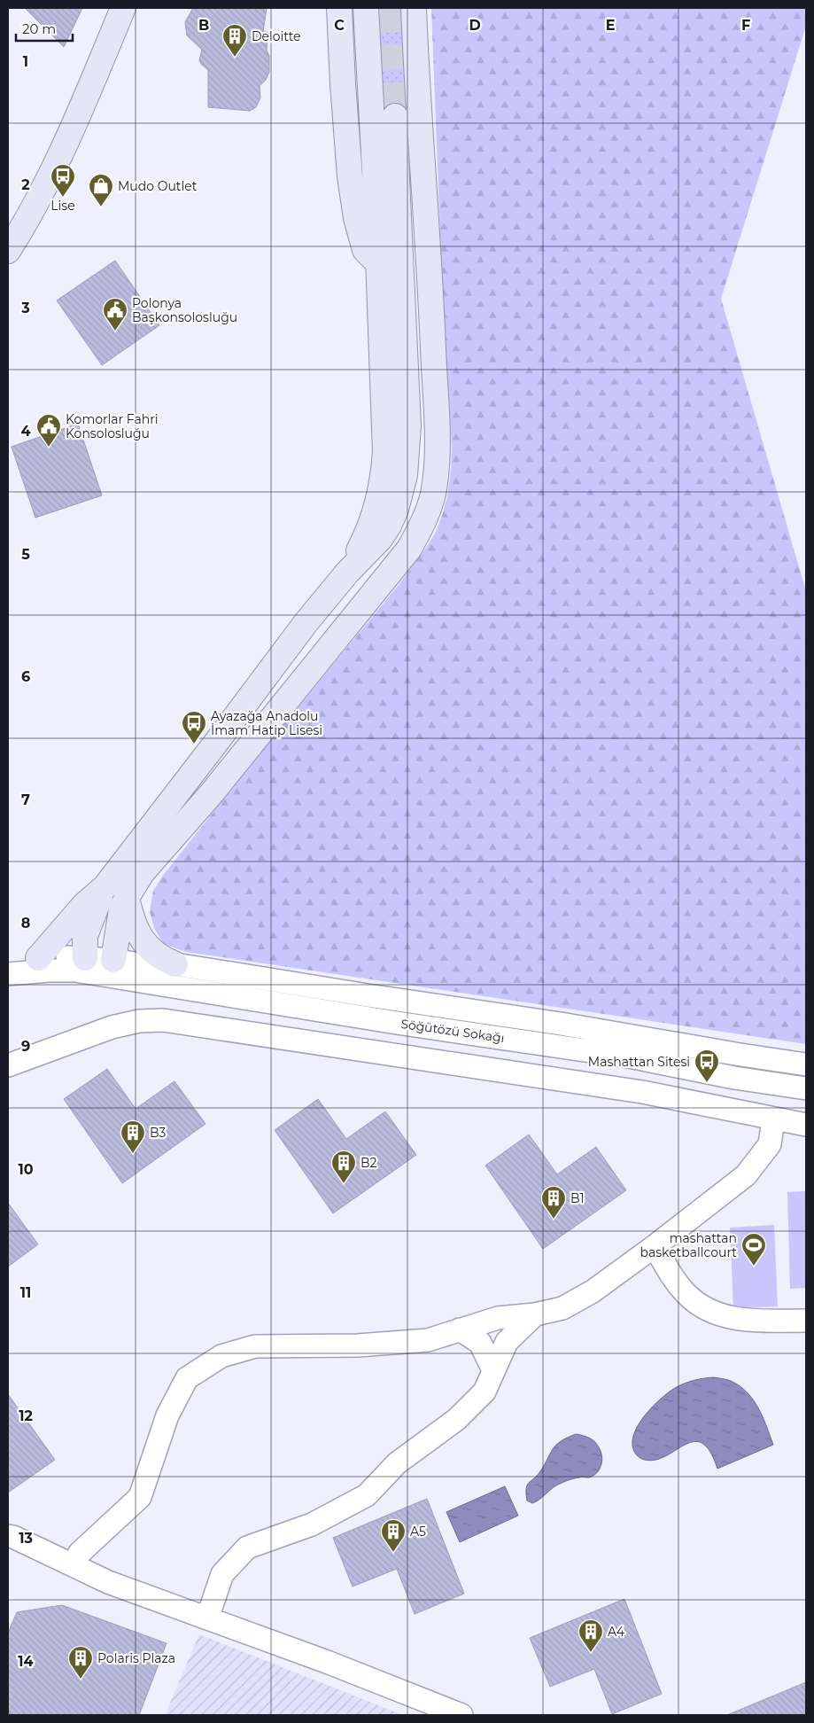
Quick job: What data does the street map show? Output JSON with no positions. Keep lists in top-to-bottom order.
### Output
{
  "streets": {
    "street": ["Söğütözü Sokağı"]
  },
  "places": {
    "building": [
      "Deloitte",
      "B3",
      "B2",
      "B1",
      "A5",
      "A4",
      "Polaris Plaza"
    ],
    "bus stop": ["Lise", "Ayazağa Anadolu İmam Hatip Lisesi", "Mashattan Sitesi"],
    "shop": ["Mudo Outlet"],
    "public building": ["Polonya Başkonsolosluğu", "Komorlar Fahri Konsolosluğu"],
    "sports": ["mashattan basketballcourt"]
  },
  "scale_bar": "20 m",
  "grid": {
    "columns": [
      "B",
      "C",
      "D",
      "E",
      "F"
    ],
    "rows": [
      "1",
      "2",
      "3",
      "4",
      "5",
      "6",
      "7",
      "8",
      "9",
      "10",
      "11",
      "12",
      "13",
      "14"
    ]
  }
}
